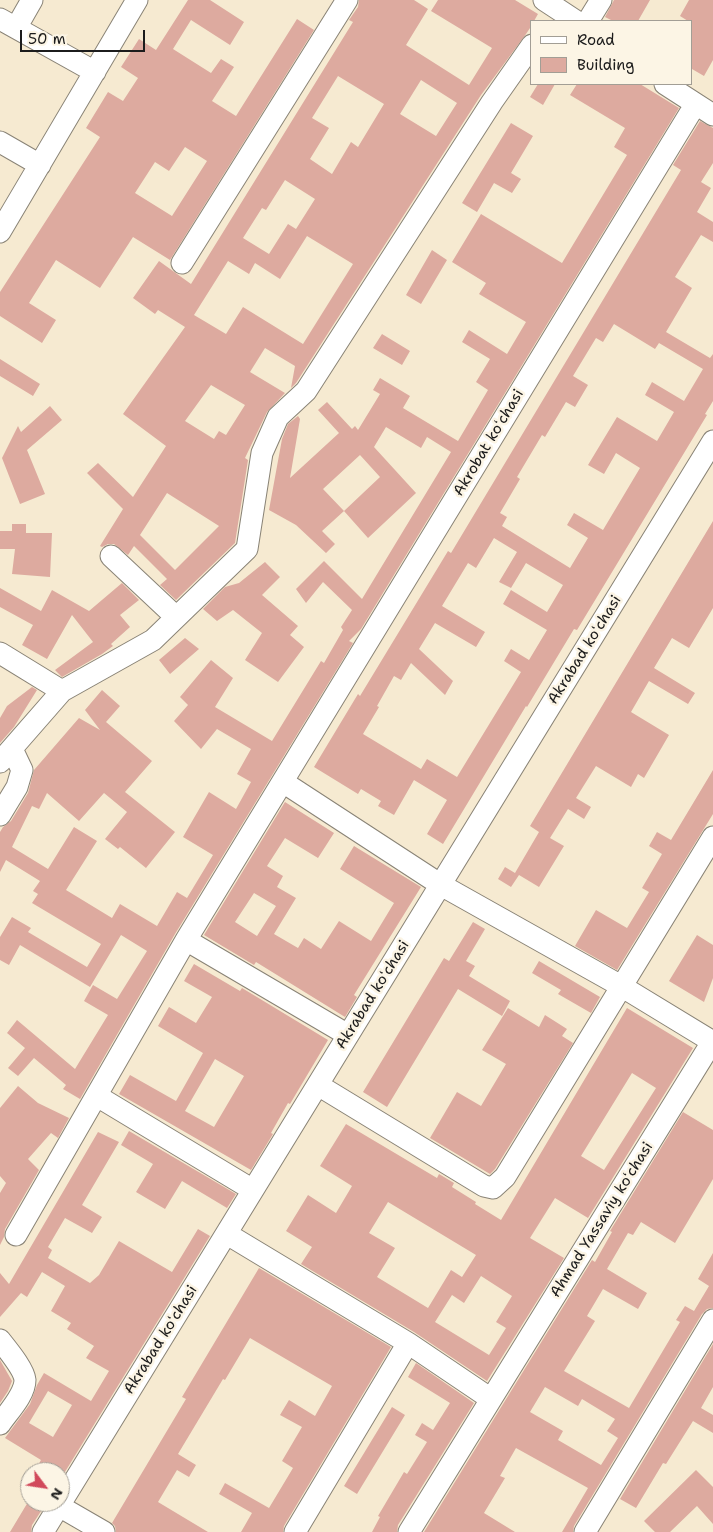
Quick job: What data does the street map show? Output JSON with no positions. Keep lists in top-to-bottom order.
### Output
{
  "streets": {
    "street": ["Akrobat koʻchasi", "Akrabad koʻchasi", "Ahmad Yassaviy koʻchasi"]
  },
  "legend": ["Road", "Building"],
  "scale_bar": "50 m",
  "north": "bottom right"
}
